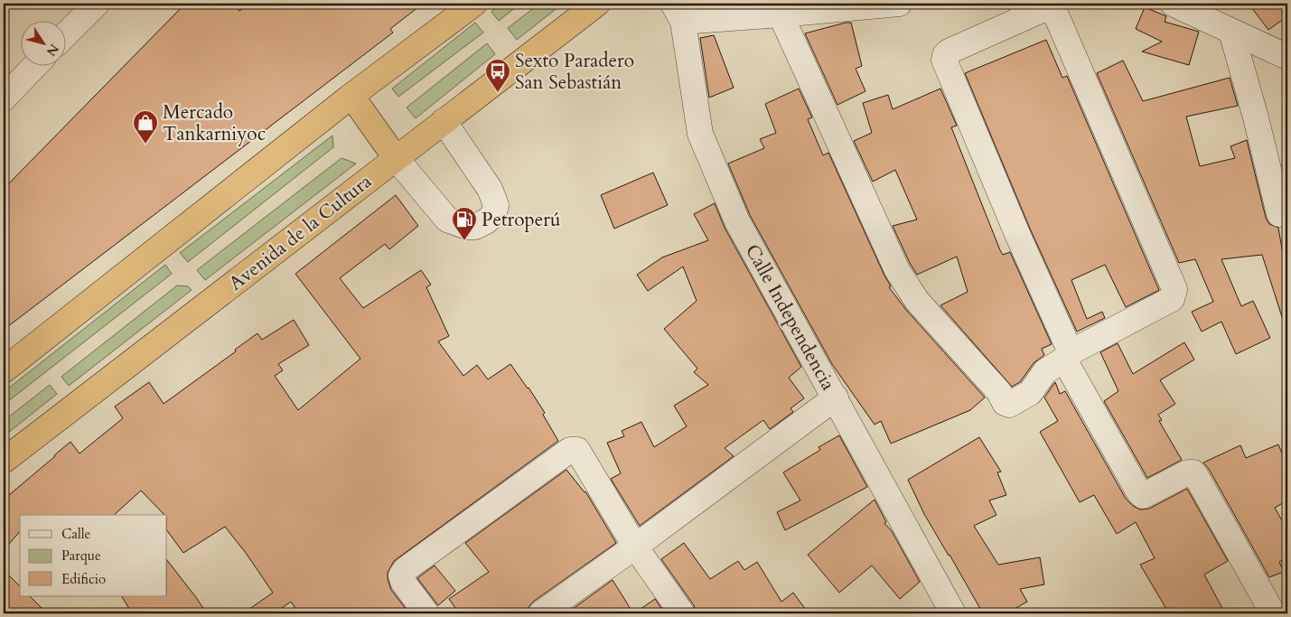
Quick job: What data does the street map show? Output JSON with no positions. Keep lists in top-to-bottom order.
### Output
{
  "streets": {
    "highway": ["Avenida de la Cultura"],
    "street": ["Calle Independencia"]
  },
  "places": {
    "bus stop": ["Sexto Paradero San Sebastián"],
    "shop": ["Mercado Tankarniyoc"],
    "fuel station": ["Petroperú"]
  },
  "legend": ["Calle", "Parque", "Edificio"],
  "north": "bottom right"
}
